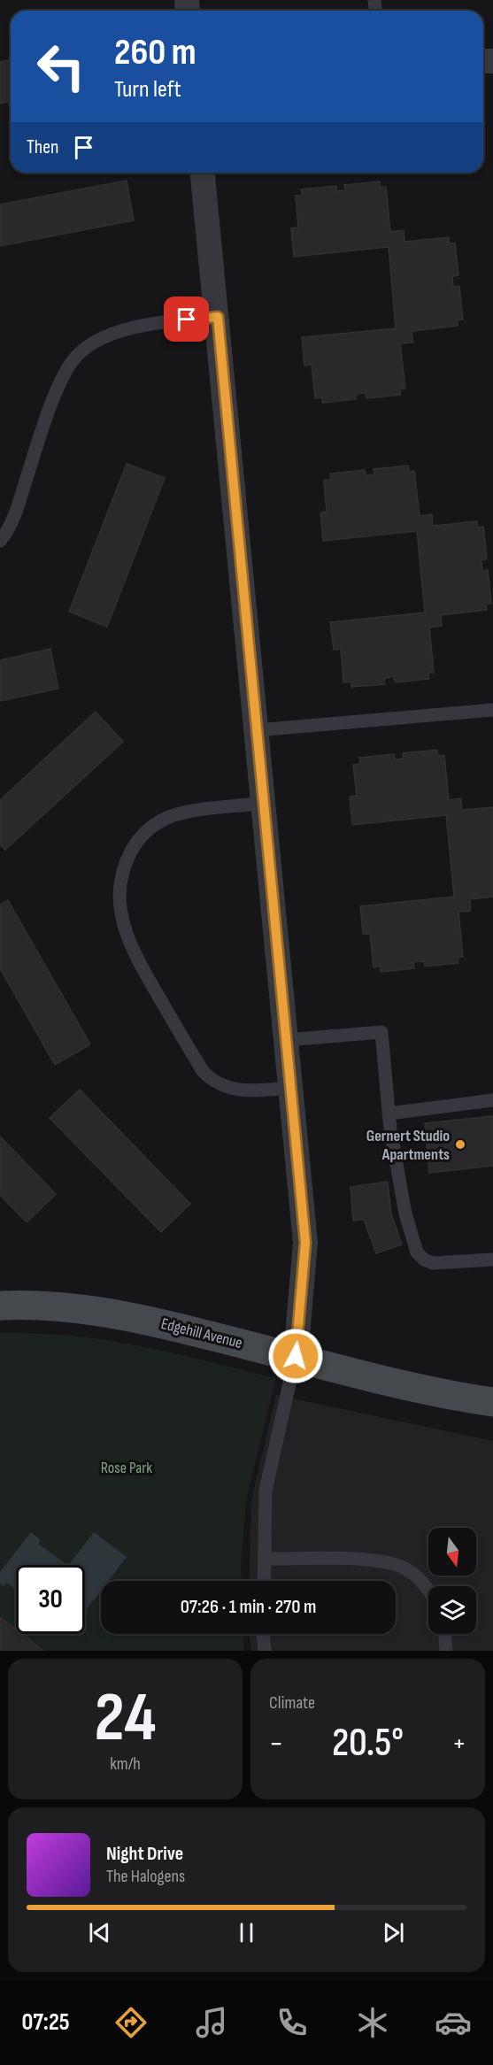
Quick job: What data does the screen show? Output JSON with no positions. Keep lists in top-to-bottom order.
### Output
{
  "streets": {
    "street": ["Edgehill Avenue"]
  },
  "parks": ["Rose Park"],
  "places": ["Gernert Studio Apartments"],
  "north": "bottom",
  "page": {
    "turn": ["260 m", "Turn left"],
    "then": "Then",
    "limit": "30",
    "trip": "07:26 · 1 min · 270 m",
    "tile": [
      ["24", "km/h"],
      "Climate"
    ],
    "heat": ["−", "20.5°", "+"],
    "song": ["Night Drive", "The Halogens"],
    "tabs": "07:25"
  }
}
